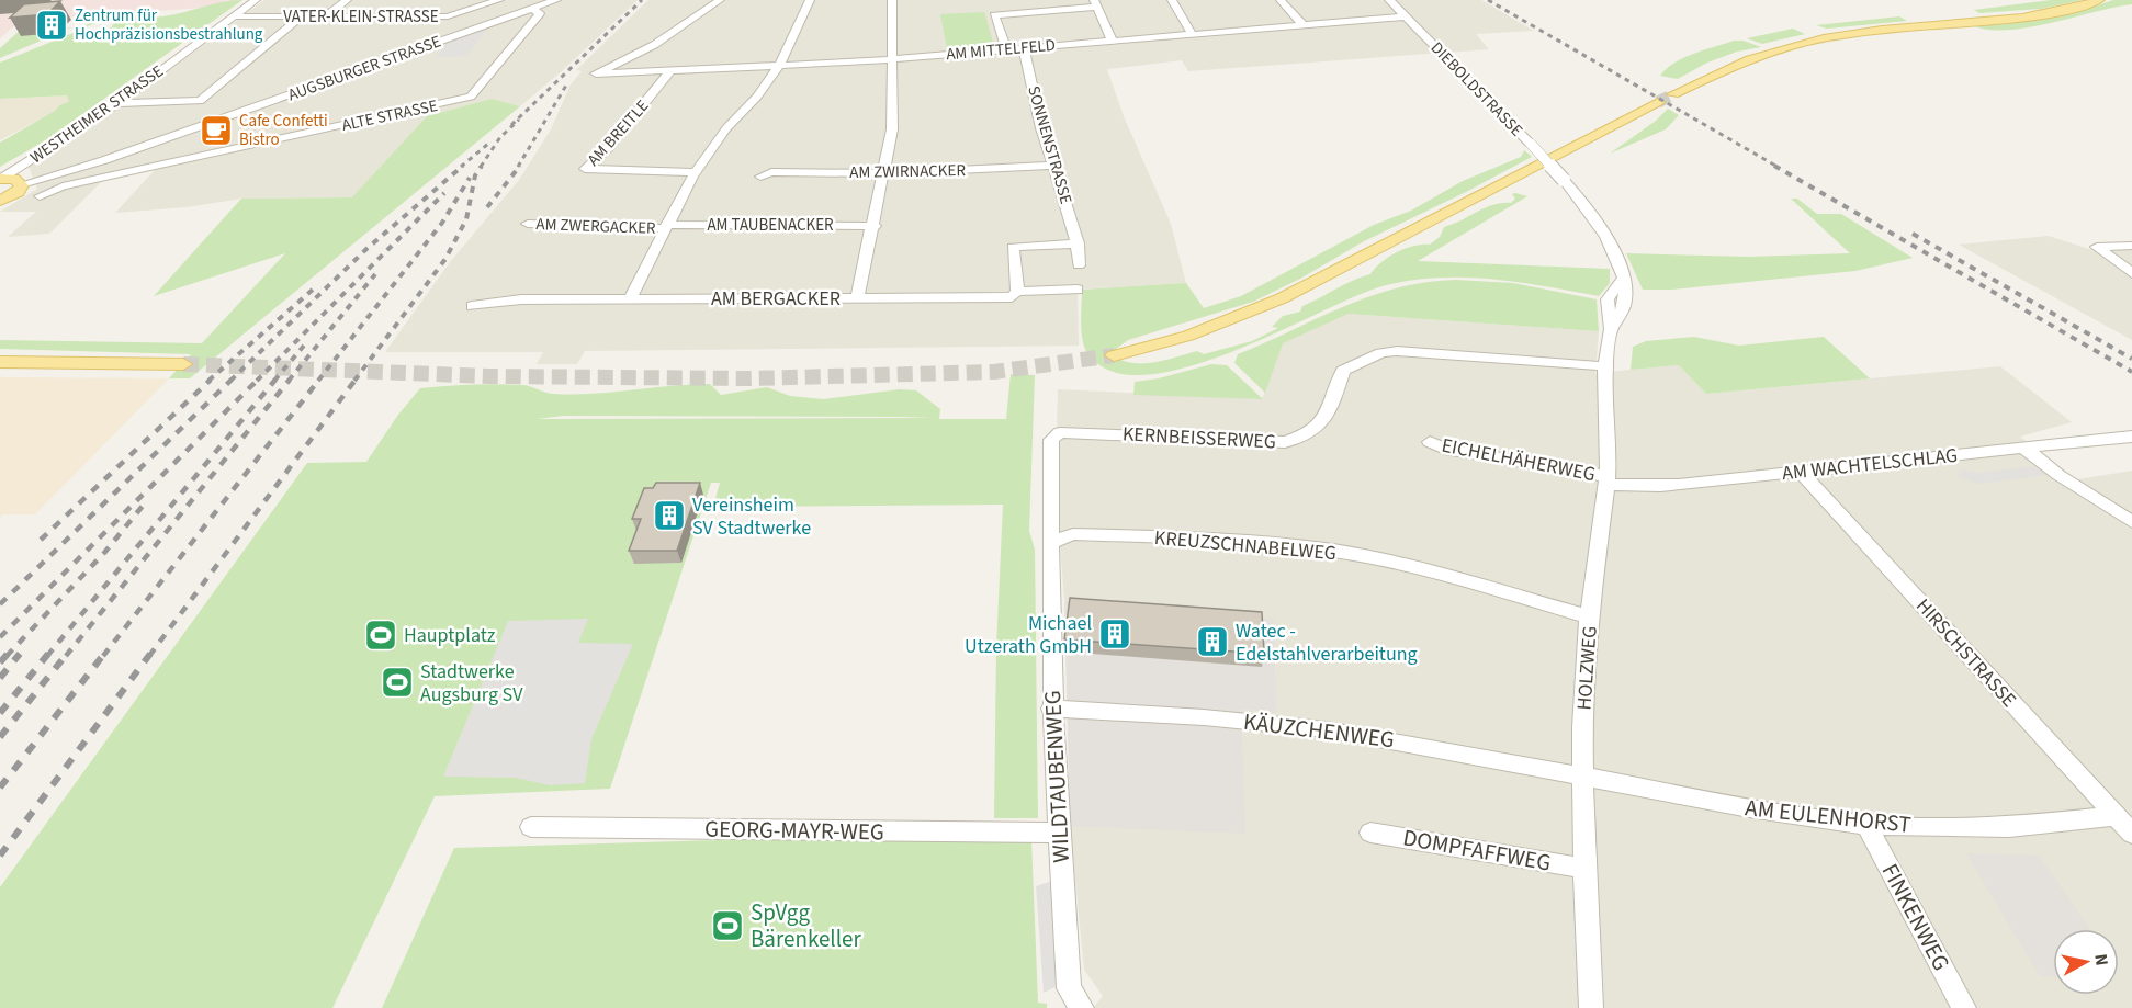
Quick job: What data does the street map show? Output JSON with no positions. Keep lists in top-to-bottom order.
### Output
{
  "streets": {
    "street": [
      "VATER-KLEIN-STRASSE",
      "AM MITTELFELD",
      "AUGSBURGER STRASSE",
      "DIEBOLDSTRASSE",
      "WESTHEIMER STRASSE",
      "ALTE STRASSE",
      "AM BREITLE",
      "SONNENSTRASSE",
      "AM ZWIRNACKER",
      "AM TAUBENACKER",
      "AM ZWERGACKER",
      "AM BERGACKER",
      "KERNBEISSERWEG",
      "EICHELHÄHERWEG",
      "AM WACHTELSCHLAG",
      "KREUZSCHNABELWEG",
      "HIRSCHSTRASSE",
      "HOLZWEG",
      "KÄUZCHENWEG",
      "WILDTAUBENWEG",
      "AM EULENHORST",
      "GEORG-MAYR-WEG",
      "DOMPFAFFWEG",
      "FINKENWEG"
    ]
  },
  "crossings": [
    ["VATER-KLEIN-STRASSE", "AUGSBURGER STRASSE"],
    ["VATER-KLEIN-STRASSE", "WESTHEIMER STRASSE"],
    ["AM MITTELFELD", "DIEBOLDSTRASSE"],
    ["AM MITTELFELD", "AM BREITLE"],
    ["AM MITTELFELD", "SONNENSTRASSE"],
    ["AUGSBURGER STRASSE", "ALTE STRASSE"],
    ["DIEBOLDSTRASSE", "HOLZWEG"],
    ["SONNENSTRASSE", "AM ZWIRNACKER"],
    ["AM TAUBENACKER", "AM ZWERGACKER"],
    ["KERNBEISSERWEG", "KREUZSCHNABELWEG"],
    ["KERNBEISSERWEG", "HOLZWEG"],
    ["KERNBEISSERWEG", "WILDTAUBENWEG"],
    ["EICHELHÄHERWEG", "AM WACHTELSCHLAG"],
    ["EICHELHÄHERWEG", "HOLZWEG"],
    ["AM WACHTELSCHLAG", "HIRSCHSTRASSE"],
    ["AM WACHTELSCHLAG", "HOLZWEG"],
    ["KREUZSCHNABELWEG", "HOLZWEG"],
    ["KREUZSCHNABELWEG", "WILDTAUBENWEG"],
    ["HIRSCHSTRASSE", "AM EULENHORST"],
    ["HOLZWEG", "KÄUZCHENWEG"],
    ["HOLZWEG", "AM EULENHORST"],
    ["HOLZWEG", "DOMPFAFFWEG"],
    ["KÄUZCHENWEG", "WILDTAUBENWEG"],
    ["KÄUZCHENWEG", "AM EULENHORST"],
    ["WILDTAUBENWEG", "GEORG-MAYR-WEG"],
    ["AM EULENHORST", "FINKENWEG"]
  ],
  "places": {
    "building": [
      "Zentrum für Hochpräzisionsbestrahlung",
      "Vereinsheim SV Stadtwerke",
      "Michael Utzerath GmbH",
      "Watec - Edelstahlverarbeitung"
    ],
    "cafe": ["Cafe Confetti Bistro"],
    "sports": ["Hauptplatz", "Stadtwerke Augsburg SV", "SpVgg Bärenkeller"]
  },
  "north": "right"
}
